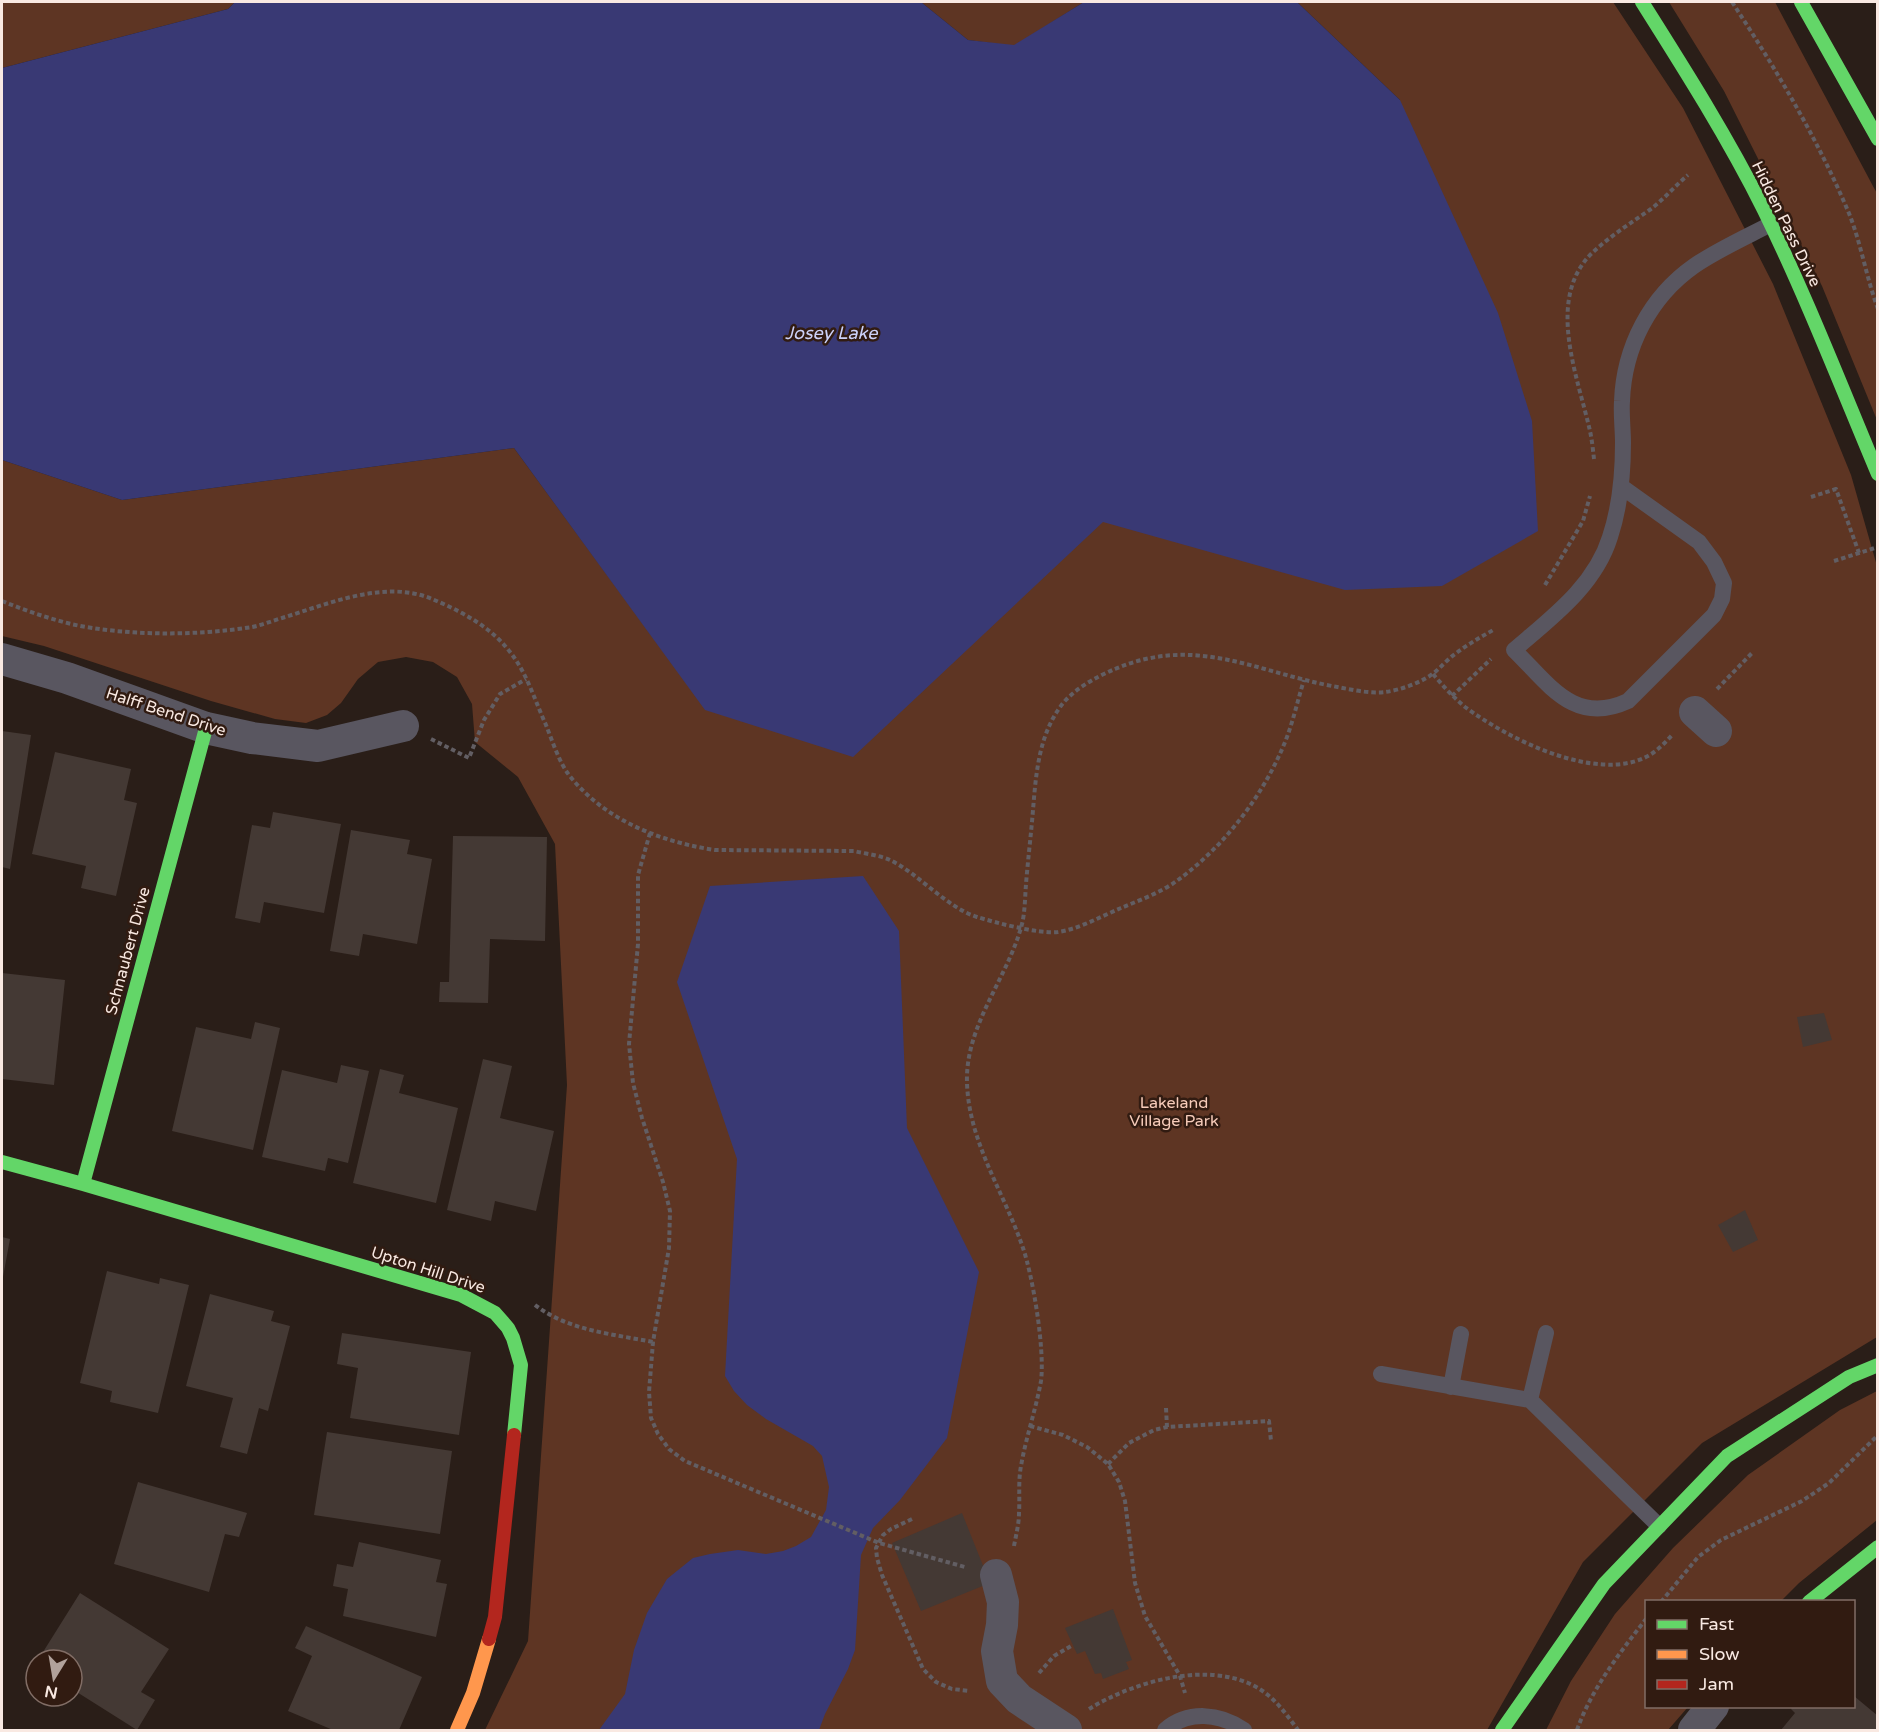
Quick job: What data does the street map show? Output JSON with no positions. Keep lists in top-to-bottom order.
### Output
{
  "streets": {
    "street": [
      "Hidden Pass Drive",
      "Halff Bend Drive",
      "Schnaubert Drive",
      "Upton Hill Drive"
    ]
  },
  "crossings": [
    ["Halff Bend Drive", "Schnaubert Drive"],
    ["Schnaubert Drive", "Upton Hill Drive"]
  ],
  "water": ["Josey Lake"],
  "parks": ["Lakeland Village Park"],
  "legend": ["Fast", "Slow", "Jam"],
  "north": "bottom"
}
